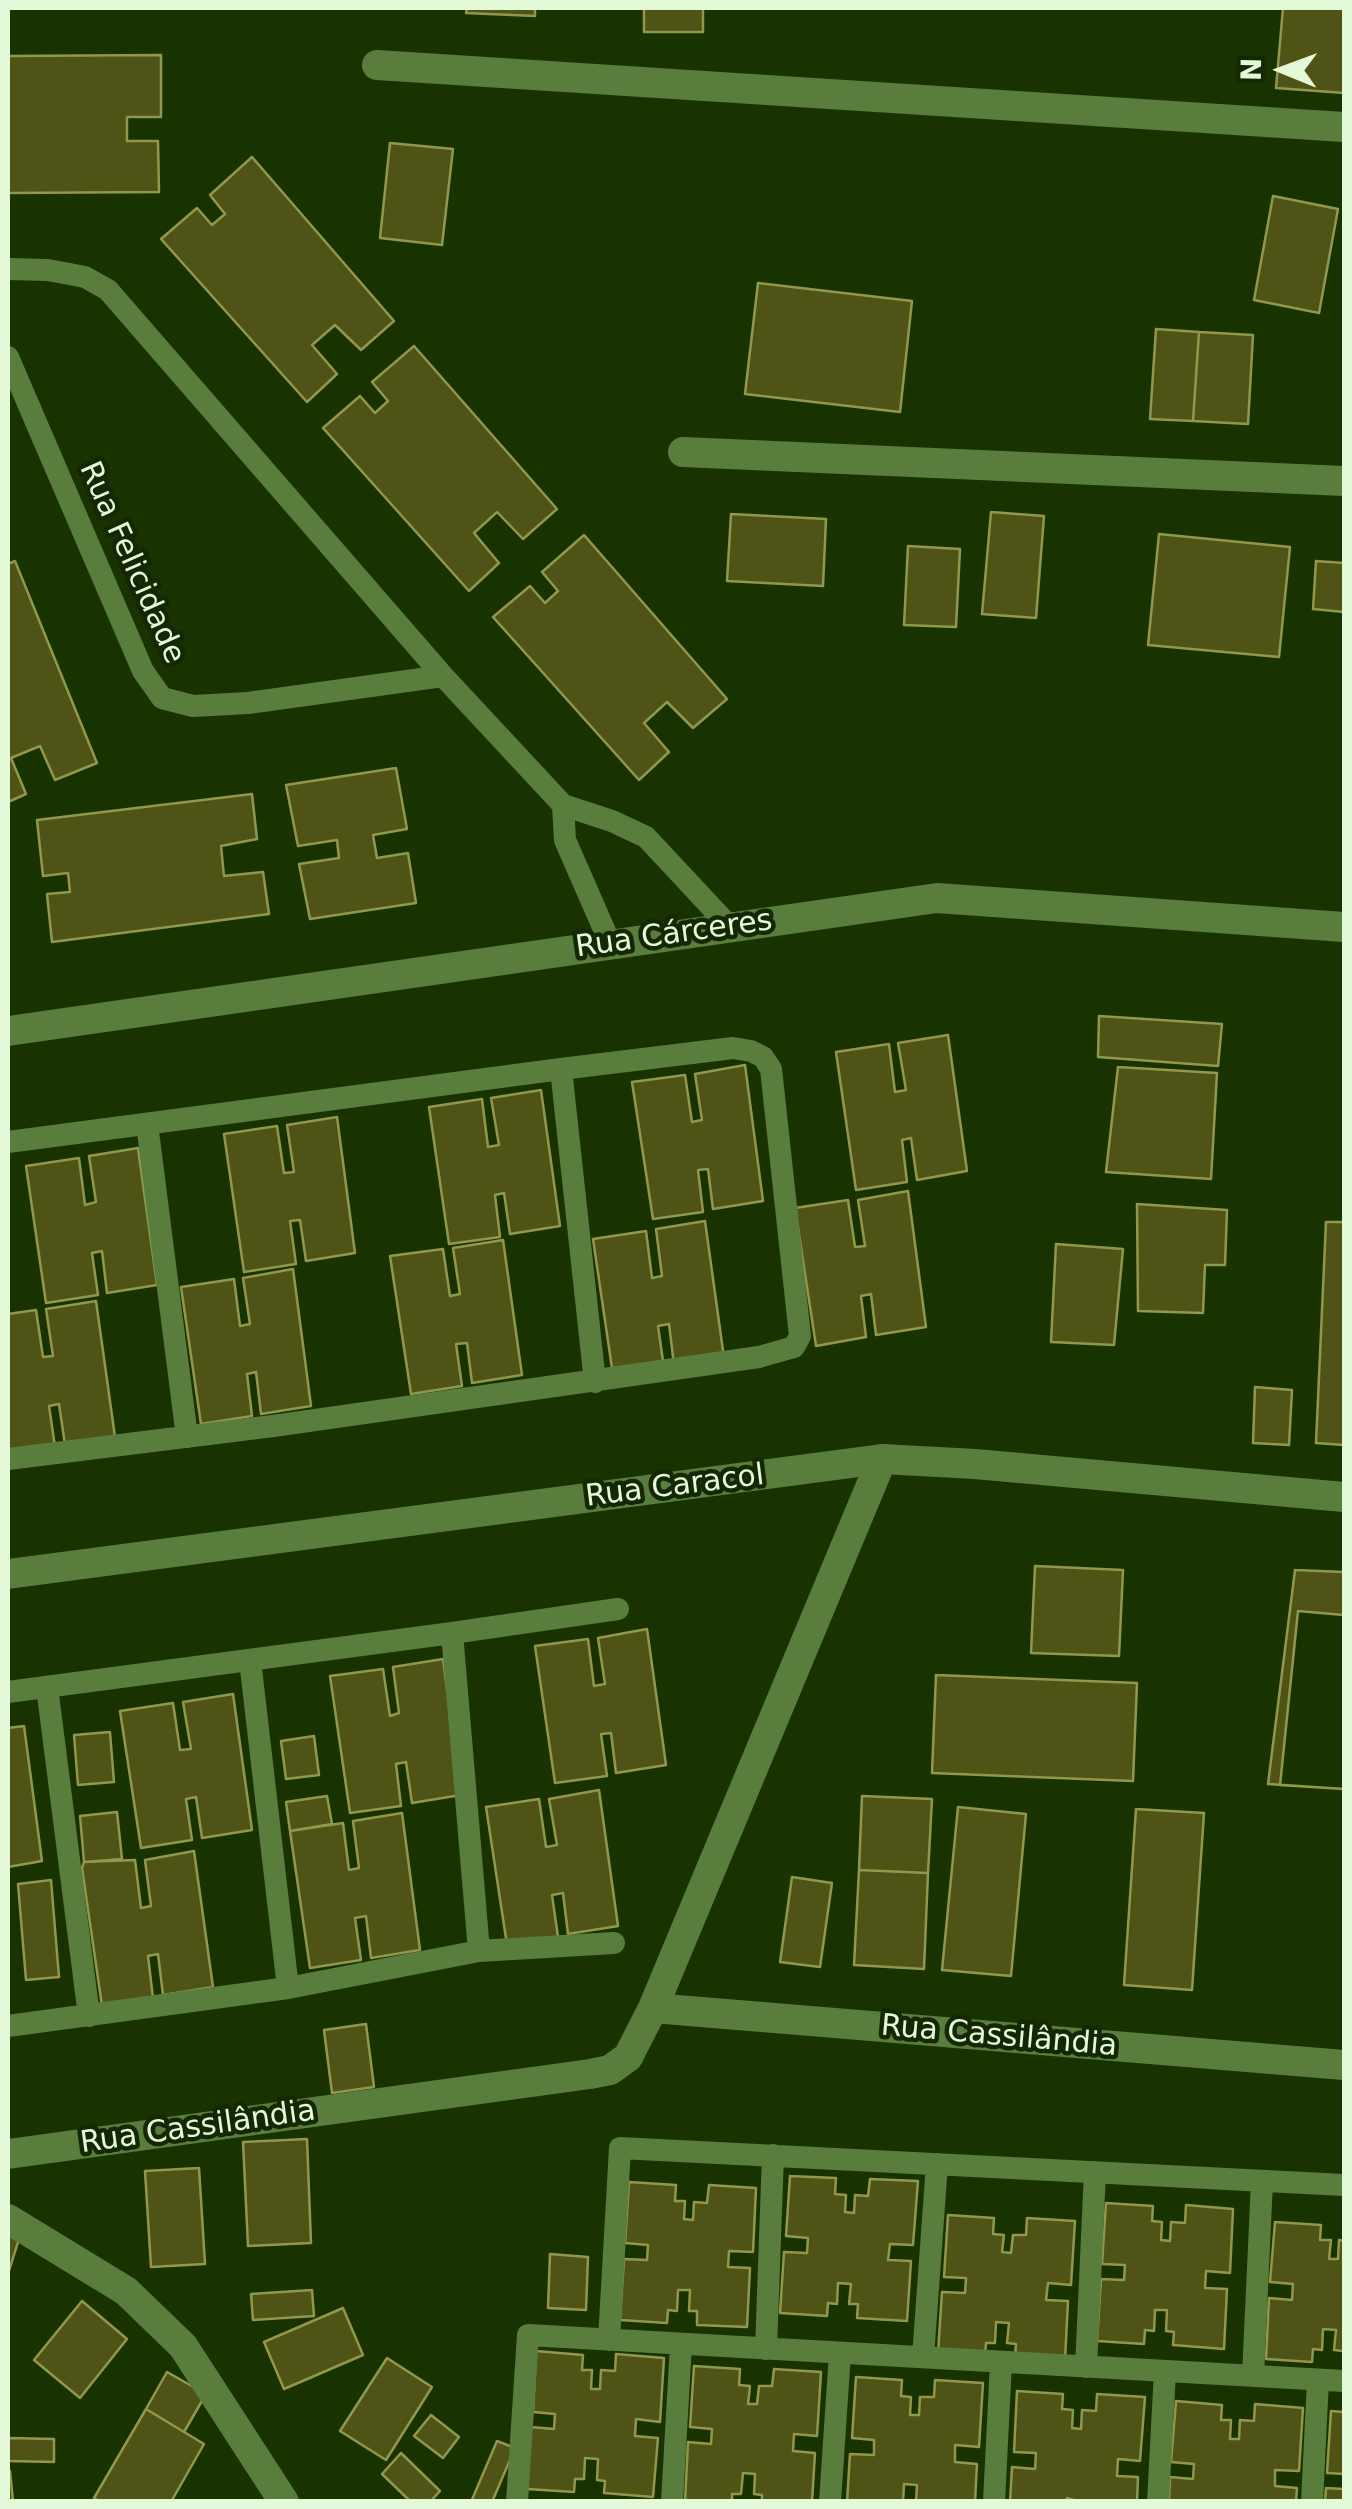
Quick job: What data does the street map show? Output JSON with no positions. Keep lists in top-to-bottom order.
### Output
{
  "streets": {
    "street": ["Rua Cárceres", "Rua Caracol", "Rua Cassilândia"],
    "lane": ["Rua Felicidade"]
  },
  "crossings": [
    ["Rua Caracol", "Rua Cassilândia"]
  ],
  "north": "left"
}
